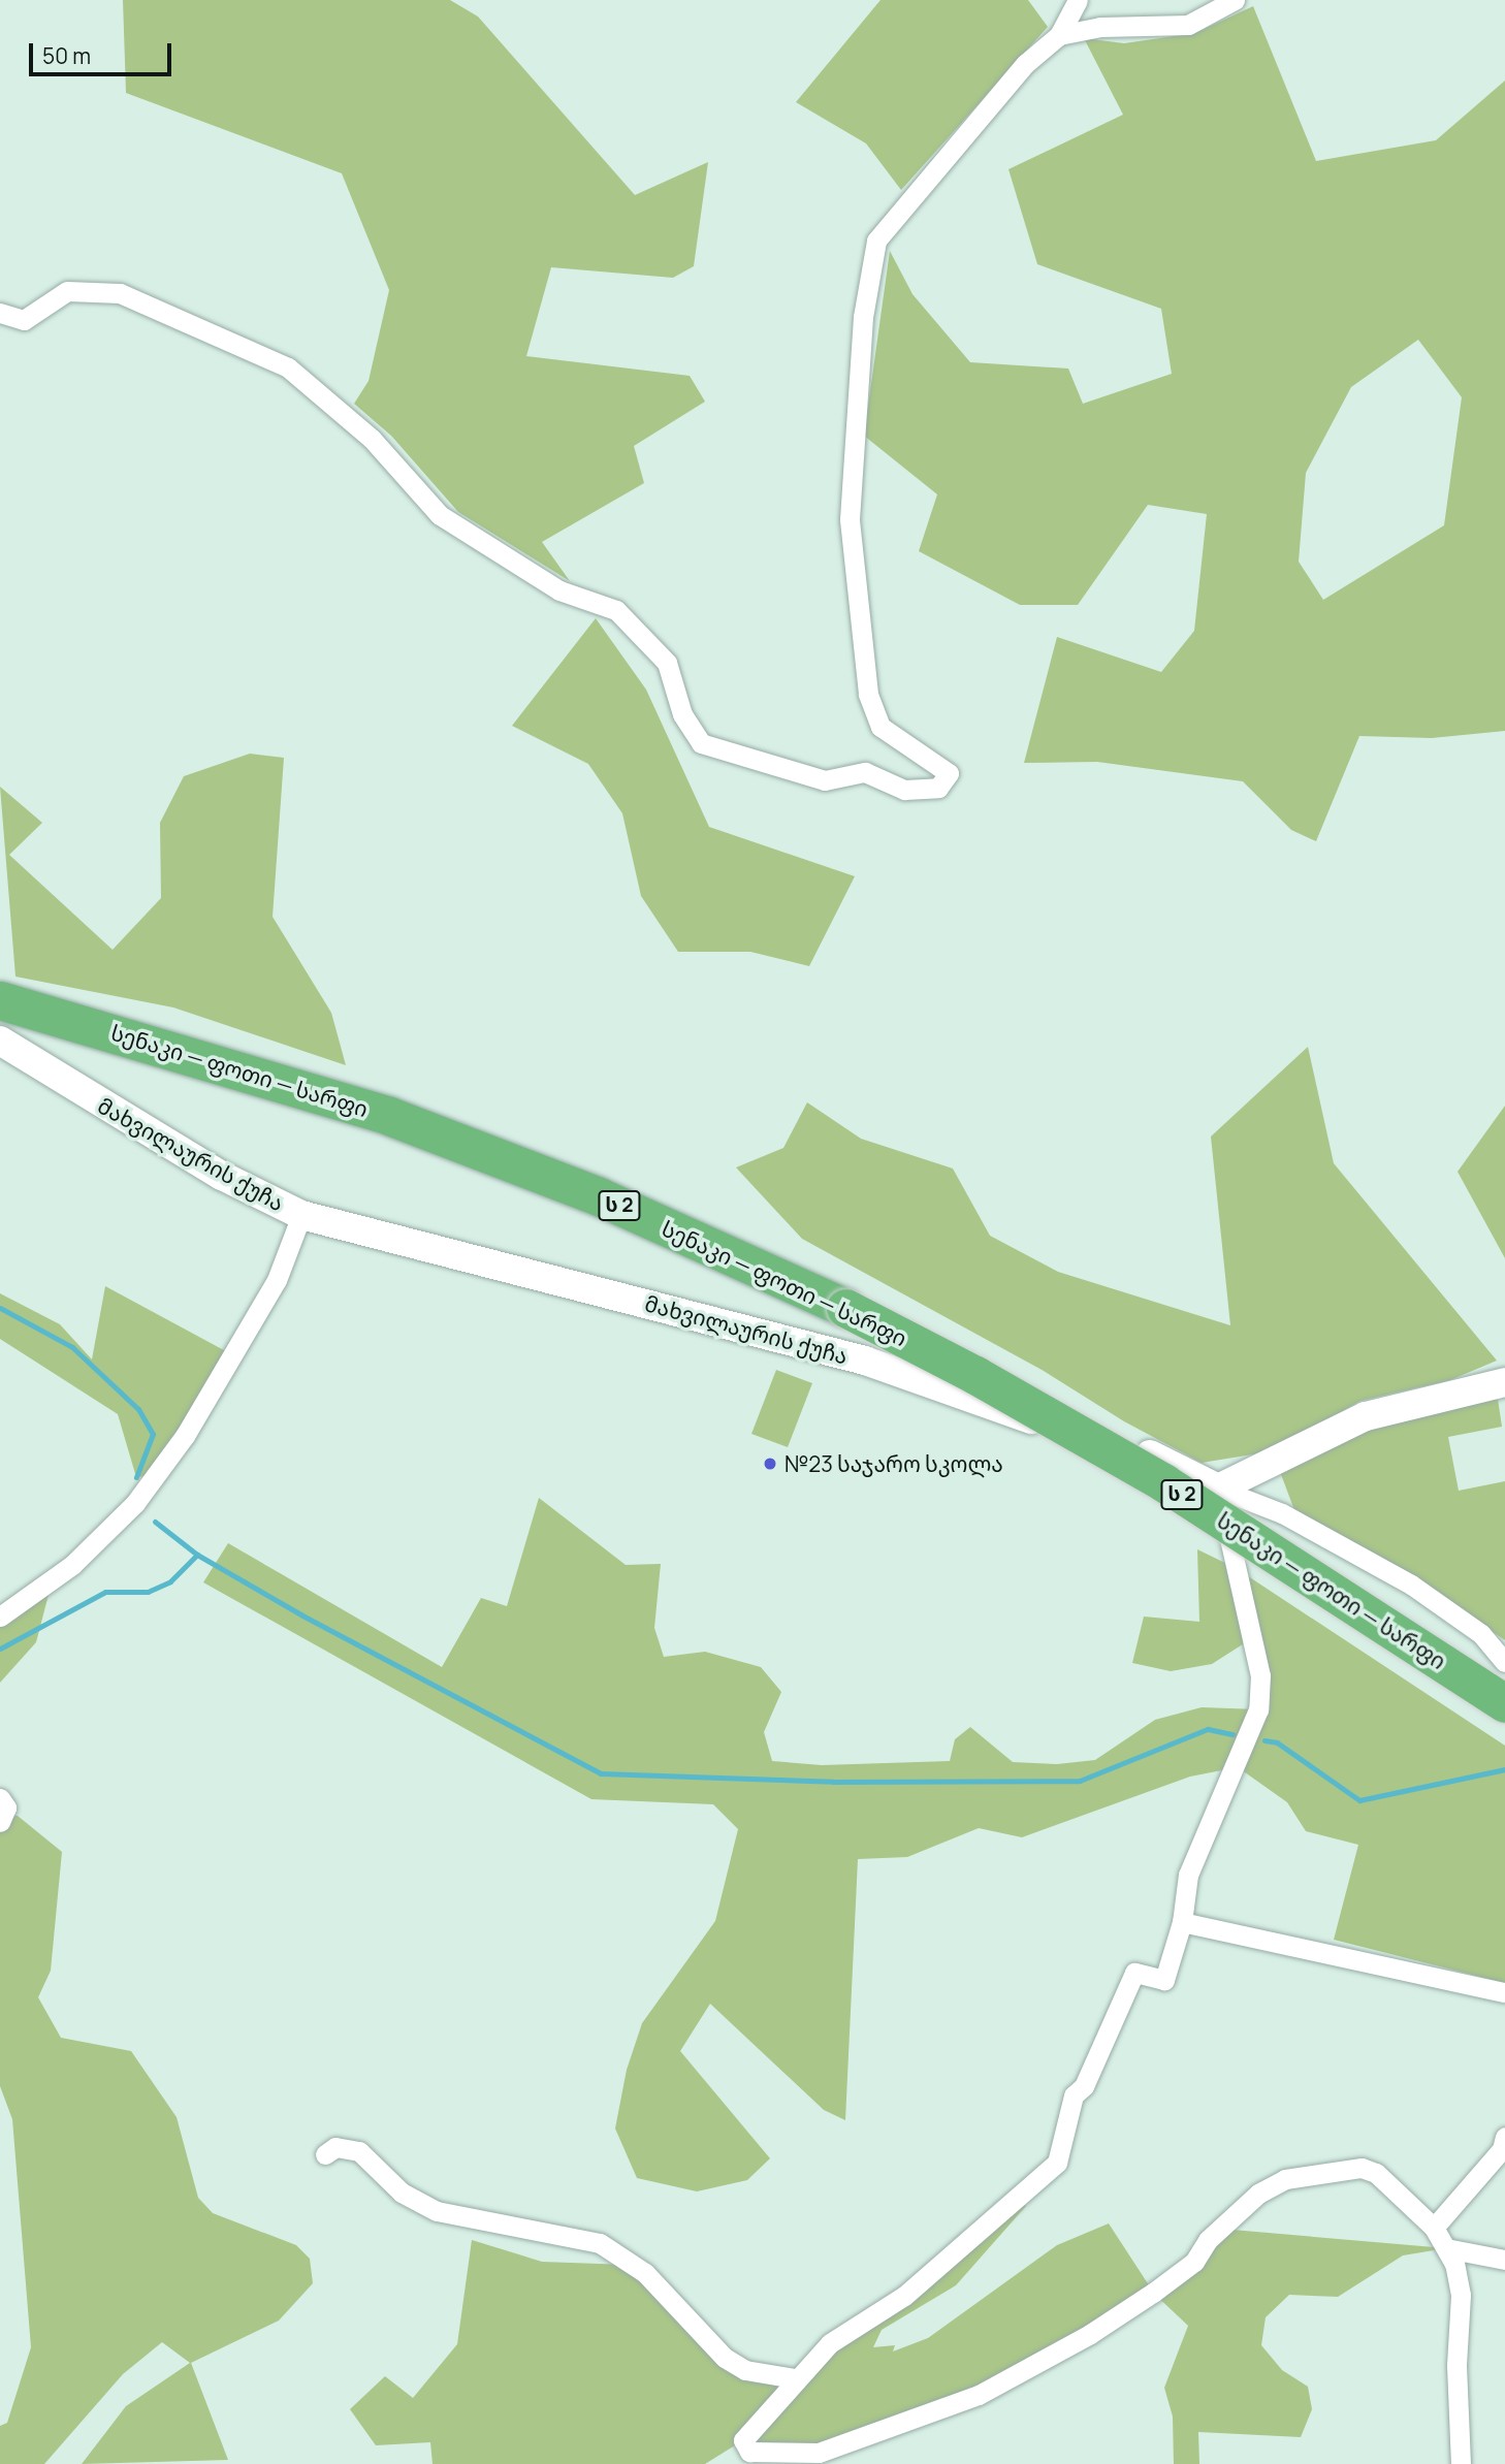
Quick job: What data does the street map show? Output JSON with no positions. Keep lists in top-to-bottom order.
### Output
{
  "streets": {
    "highway": ["სენაკი — ფოთი — სარფი", "ს 2"],
    "street": ["მახვილაურის ქუჩა"]
  },
  "places": ["№23 საჯარო სკოლა"],
  "scale_bar": "50 m"
}
